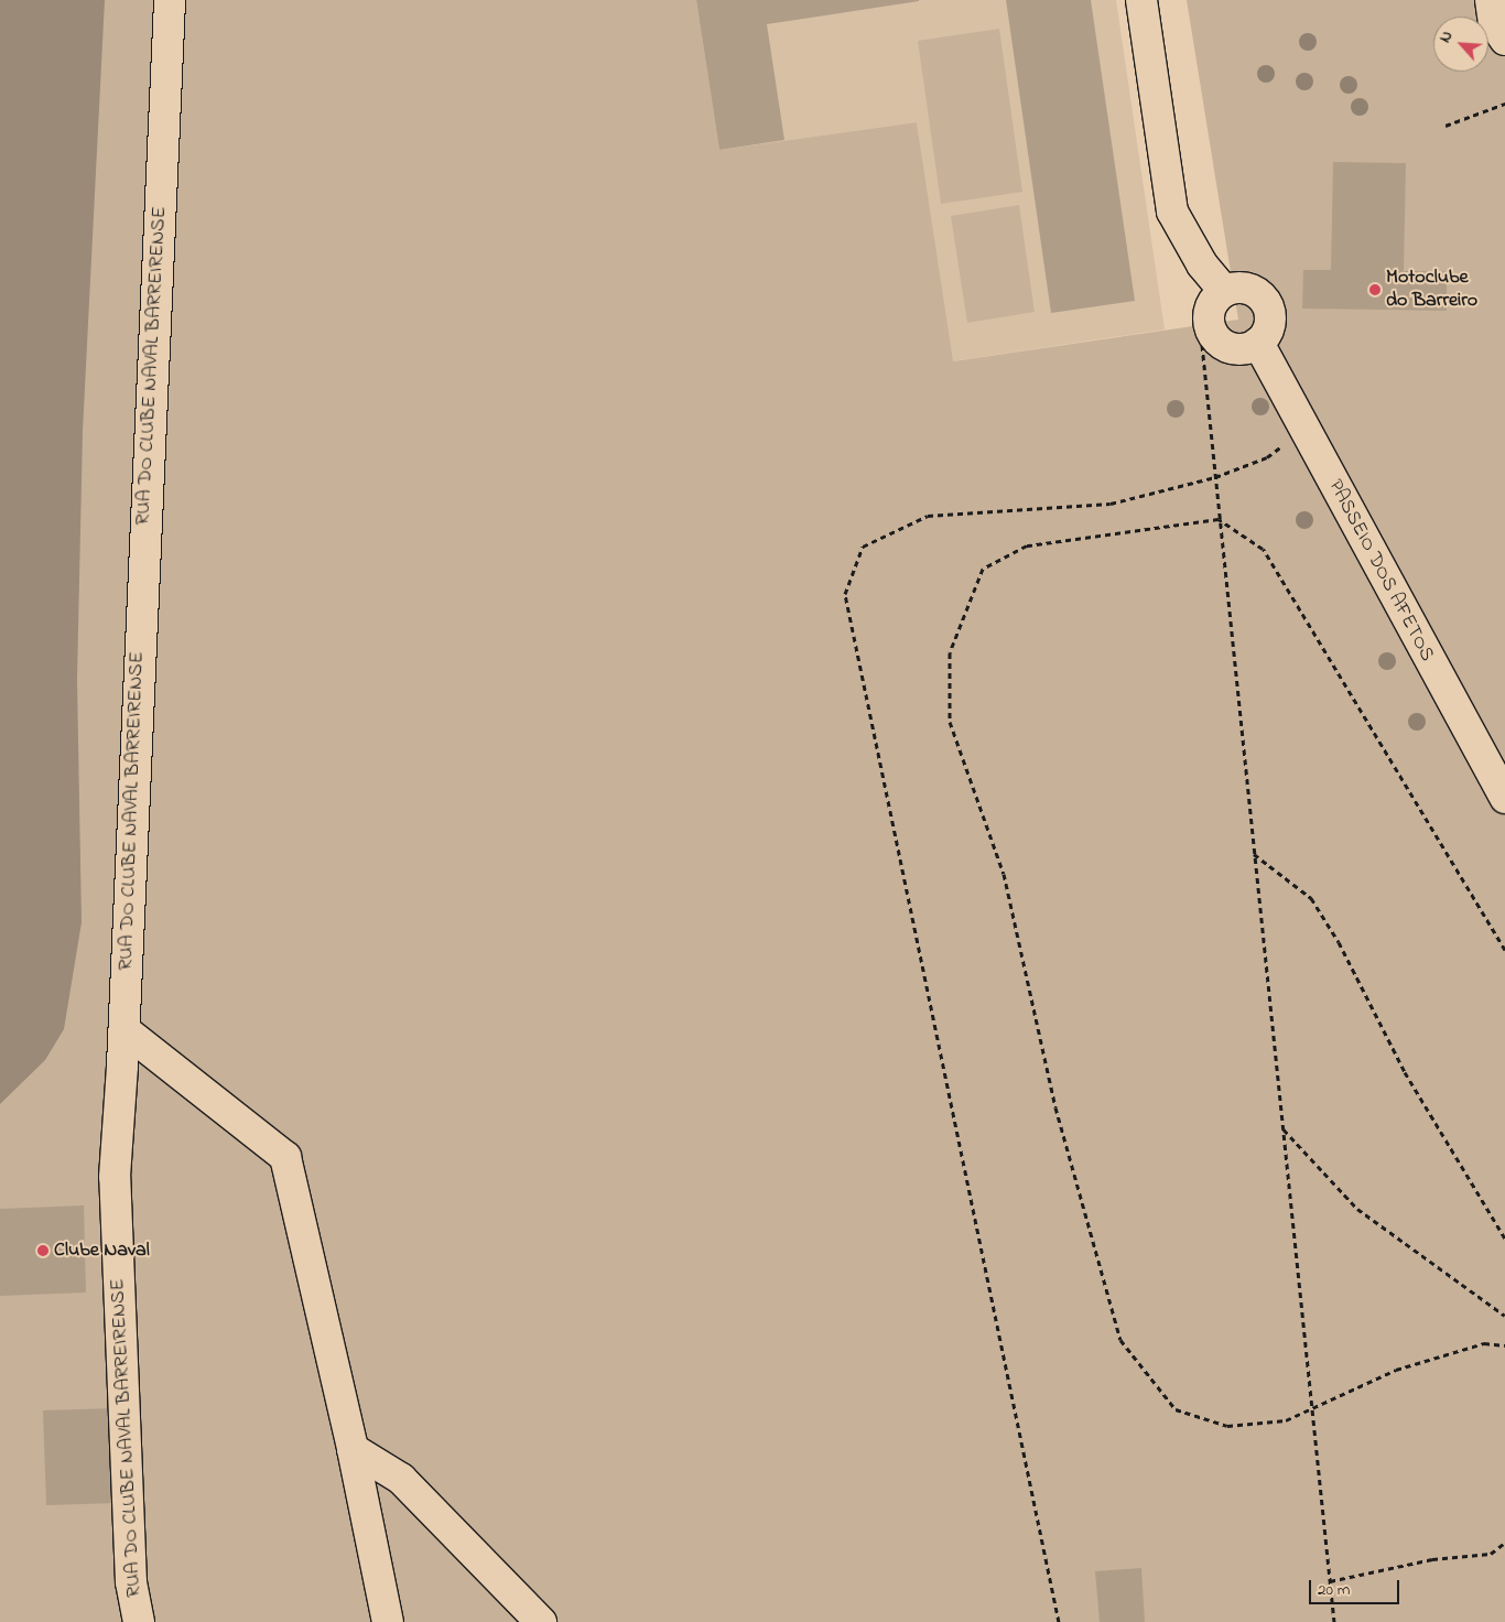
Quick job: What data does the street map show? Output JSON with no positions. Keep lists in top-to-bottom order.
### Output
{
  "streets": {
    "street": ["RUA DO CLUBE NAVAL BARREIRENSE", "PASSEIO DOS AFETOS"]
  },
  "places": ["Motoclube do Barreiro", "Clube Naval"],
  "scale_bar": "20 m",
  "north": "top left"
}
